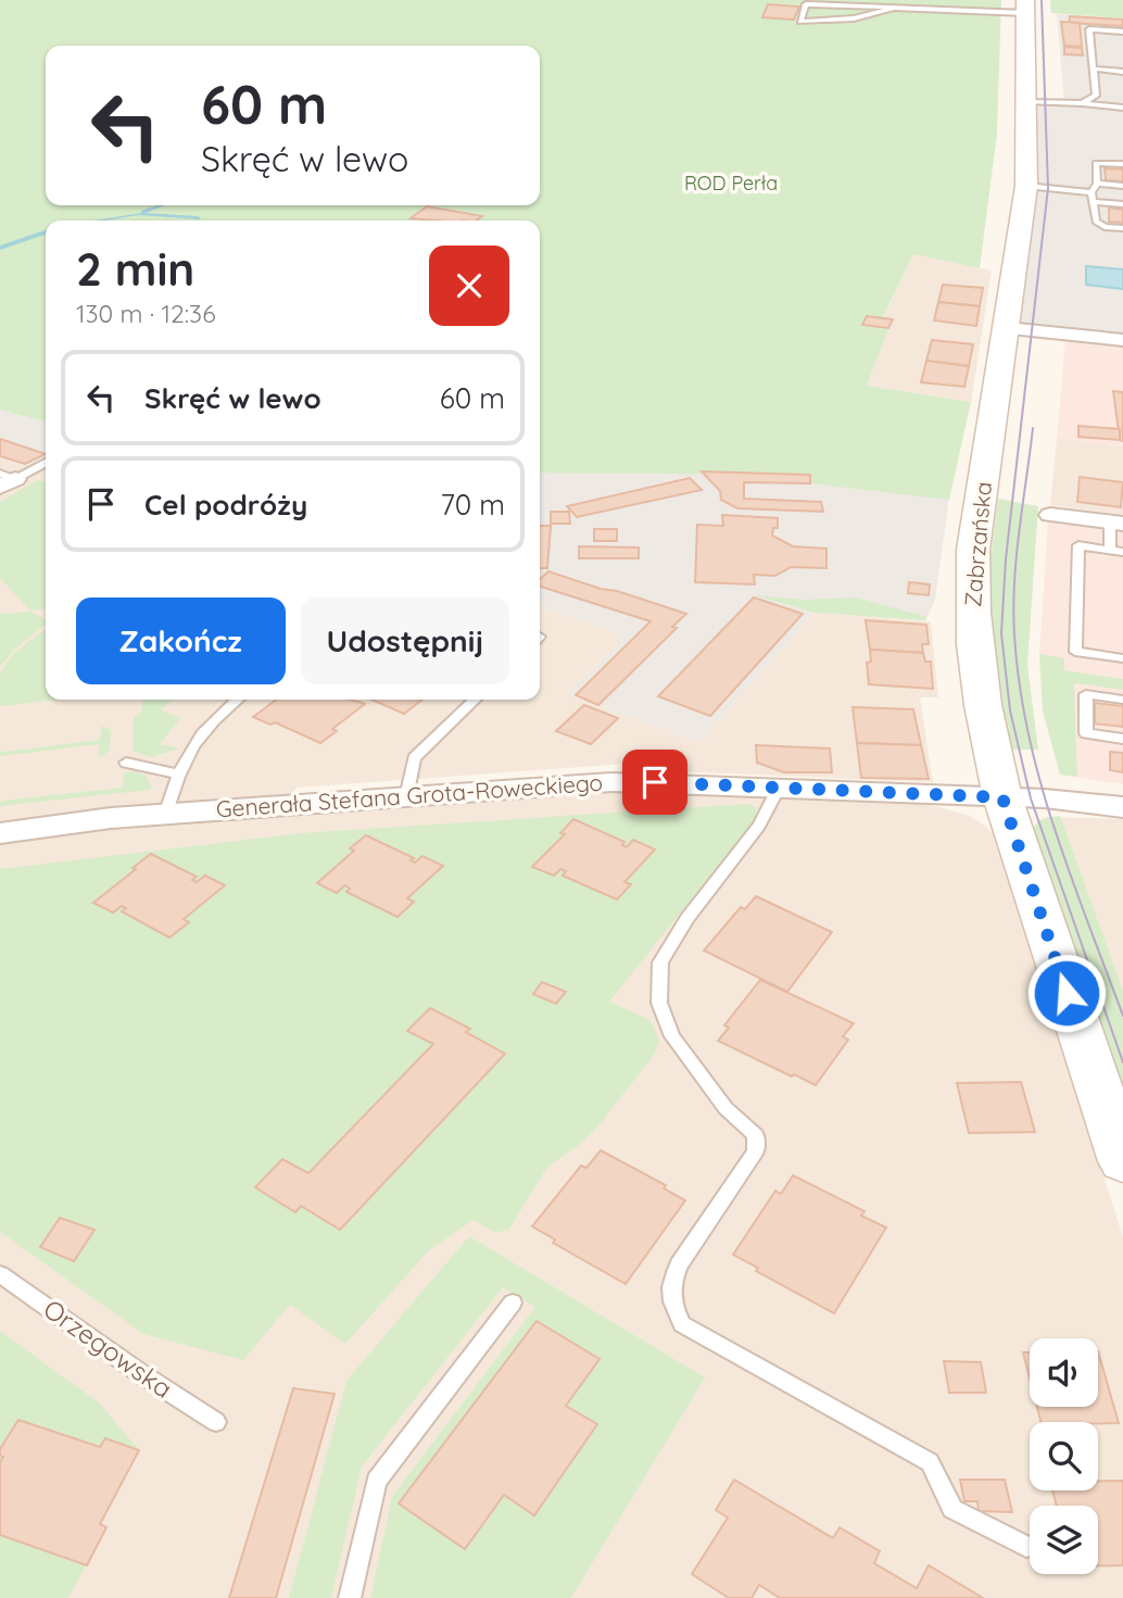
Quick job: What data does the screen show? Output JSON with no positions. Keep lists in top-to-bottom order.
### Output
{
  "streets": {
    "street": ["Zabrzańska", "Generała Stefana Grota-Roweckiego"],
    "lane": ["Orzegowska"]
  },
  "crossings": [
    ["Zabrzańska", "Generała Stefana Grota-Roweckiego"]
  ],
  "parks": ["ROD Perła"],
  "page": {
    "turn": ["60 m", "Skręć w lewo"],
    "heading": ["2 min", "130 m · 12:36"],
    "list": [
      {
        "name": "Skręć w lewo",
        "value": "60 m"
      },
      {
        "name": "Cel podróży",
        "value": "70 m"
      }
    ],
    "buttons": ["Zakończ", "Udostępnij"]
  }
}
